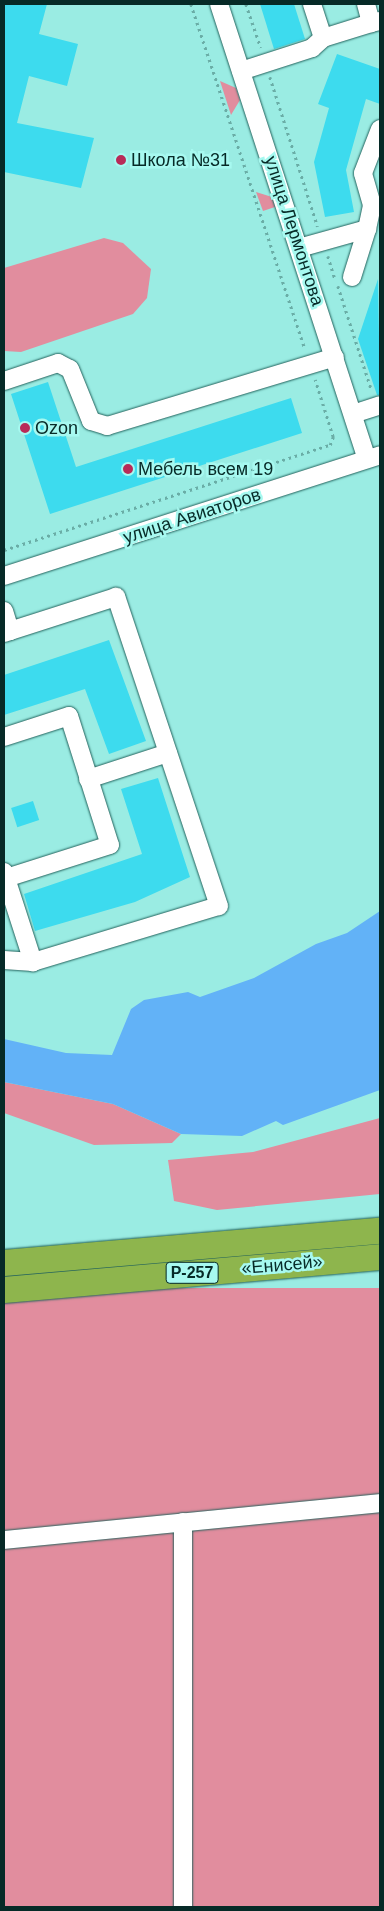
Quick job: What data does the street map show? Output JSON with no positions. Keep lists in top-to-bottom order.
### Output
{
  "streets": {
    "highway": ["«Енисей»", "Р-257"],
    "street": ["улица Лермонтова", "улица Авиаторов"]
  },
  "crossings": [
    ["улица Лермонтова", "улица Авиаторов"]
  ],
  "places": ["Школа №31", "Ozon", "Мебель всем 19"]
}
